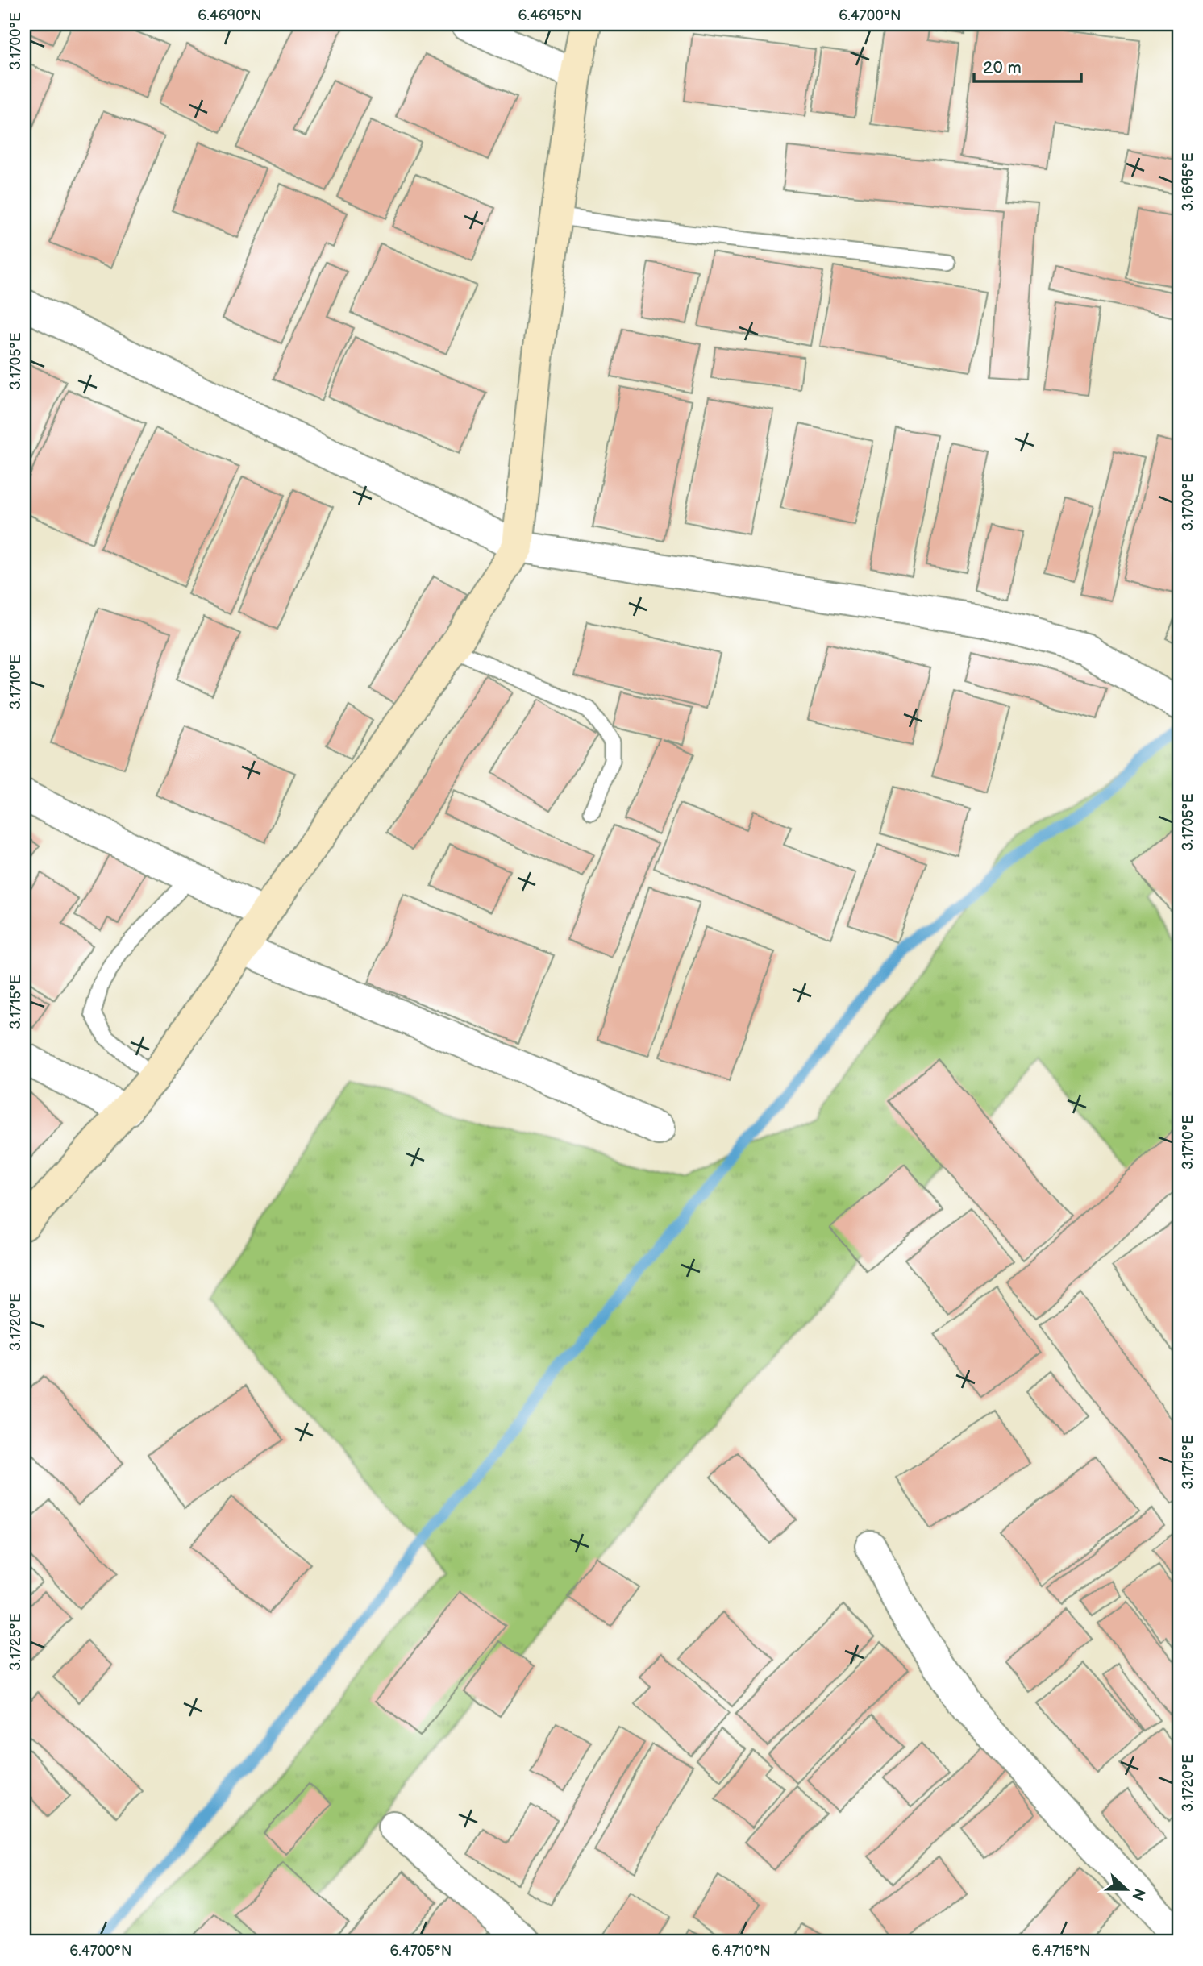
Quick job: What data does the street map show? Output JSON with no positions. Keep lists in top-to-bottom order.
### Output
{
  "scale_bar": "20 m",
  "north": "right",
  "coordinates": [
    "6.4690°N",
    "6.4695°N",
    "6.4700°N",
    "3.1700°E",
    "3.1695°E",
    "3.1705°E",
    "3.1710°E",
    "3.1715°E",
    "3.1720°E",
    "3.1725°E",
    "6.4705°N",
    "6.4710°N",
    "6.4715°N"
  ]
}
